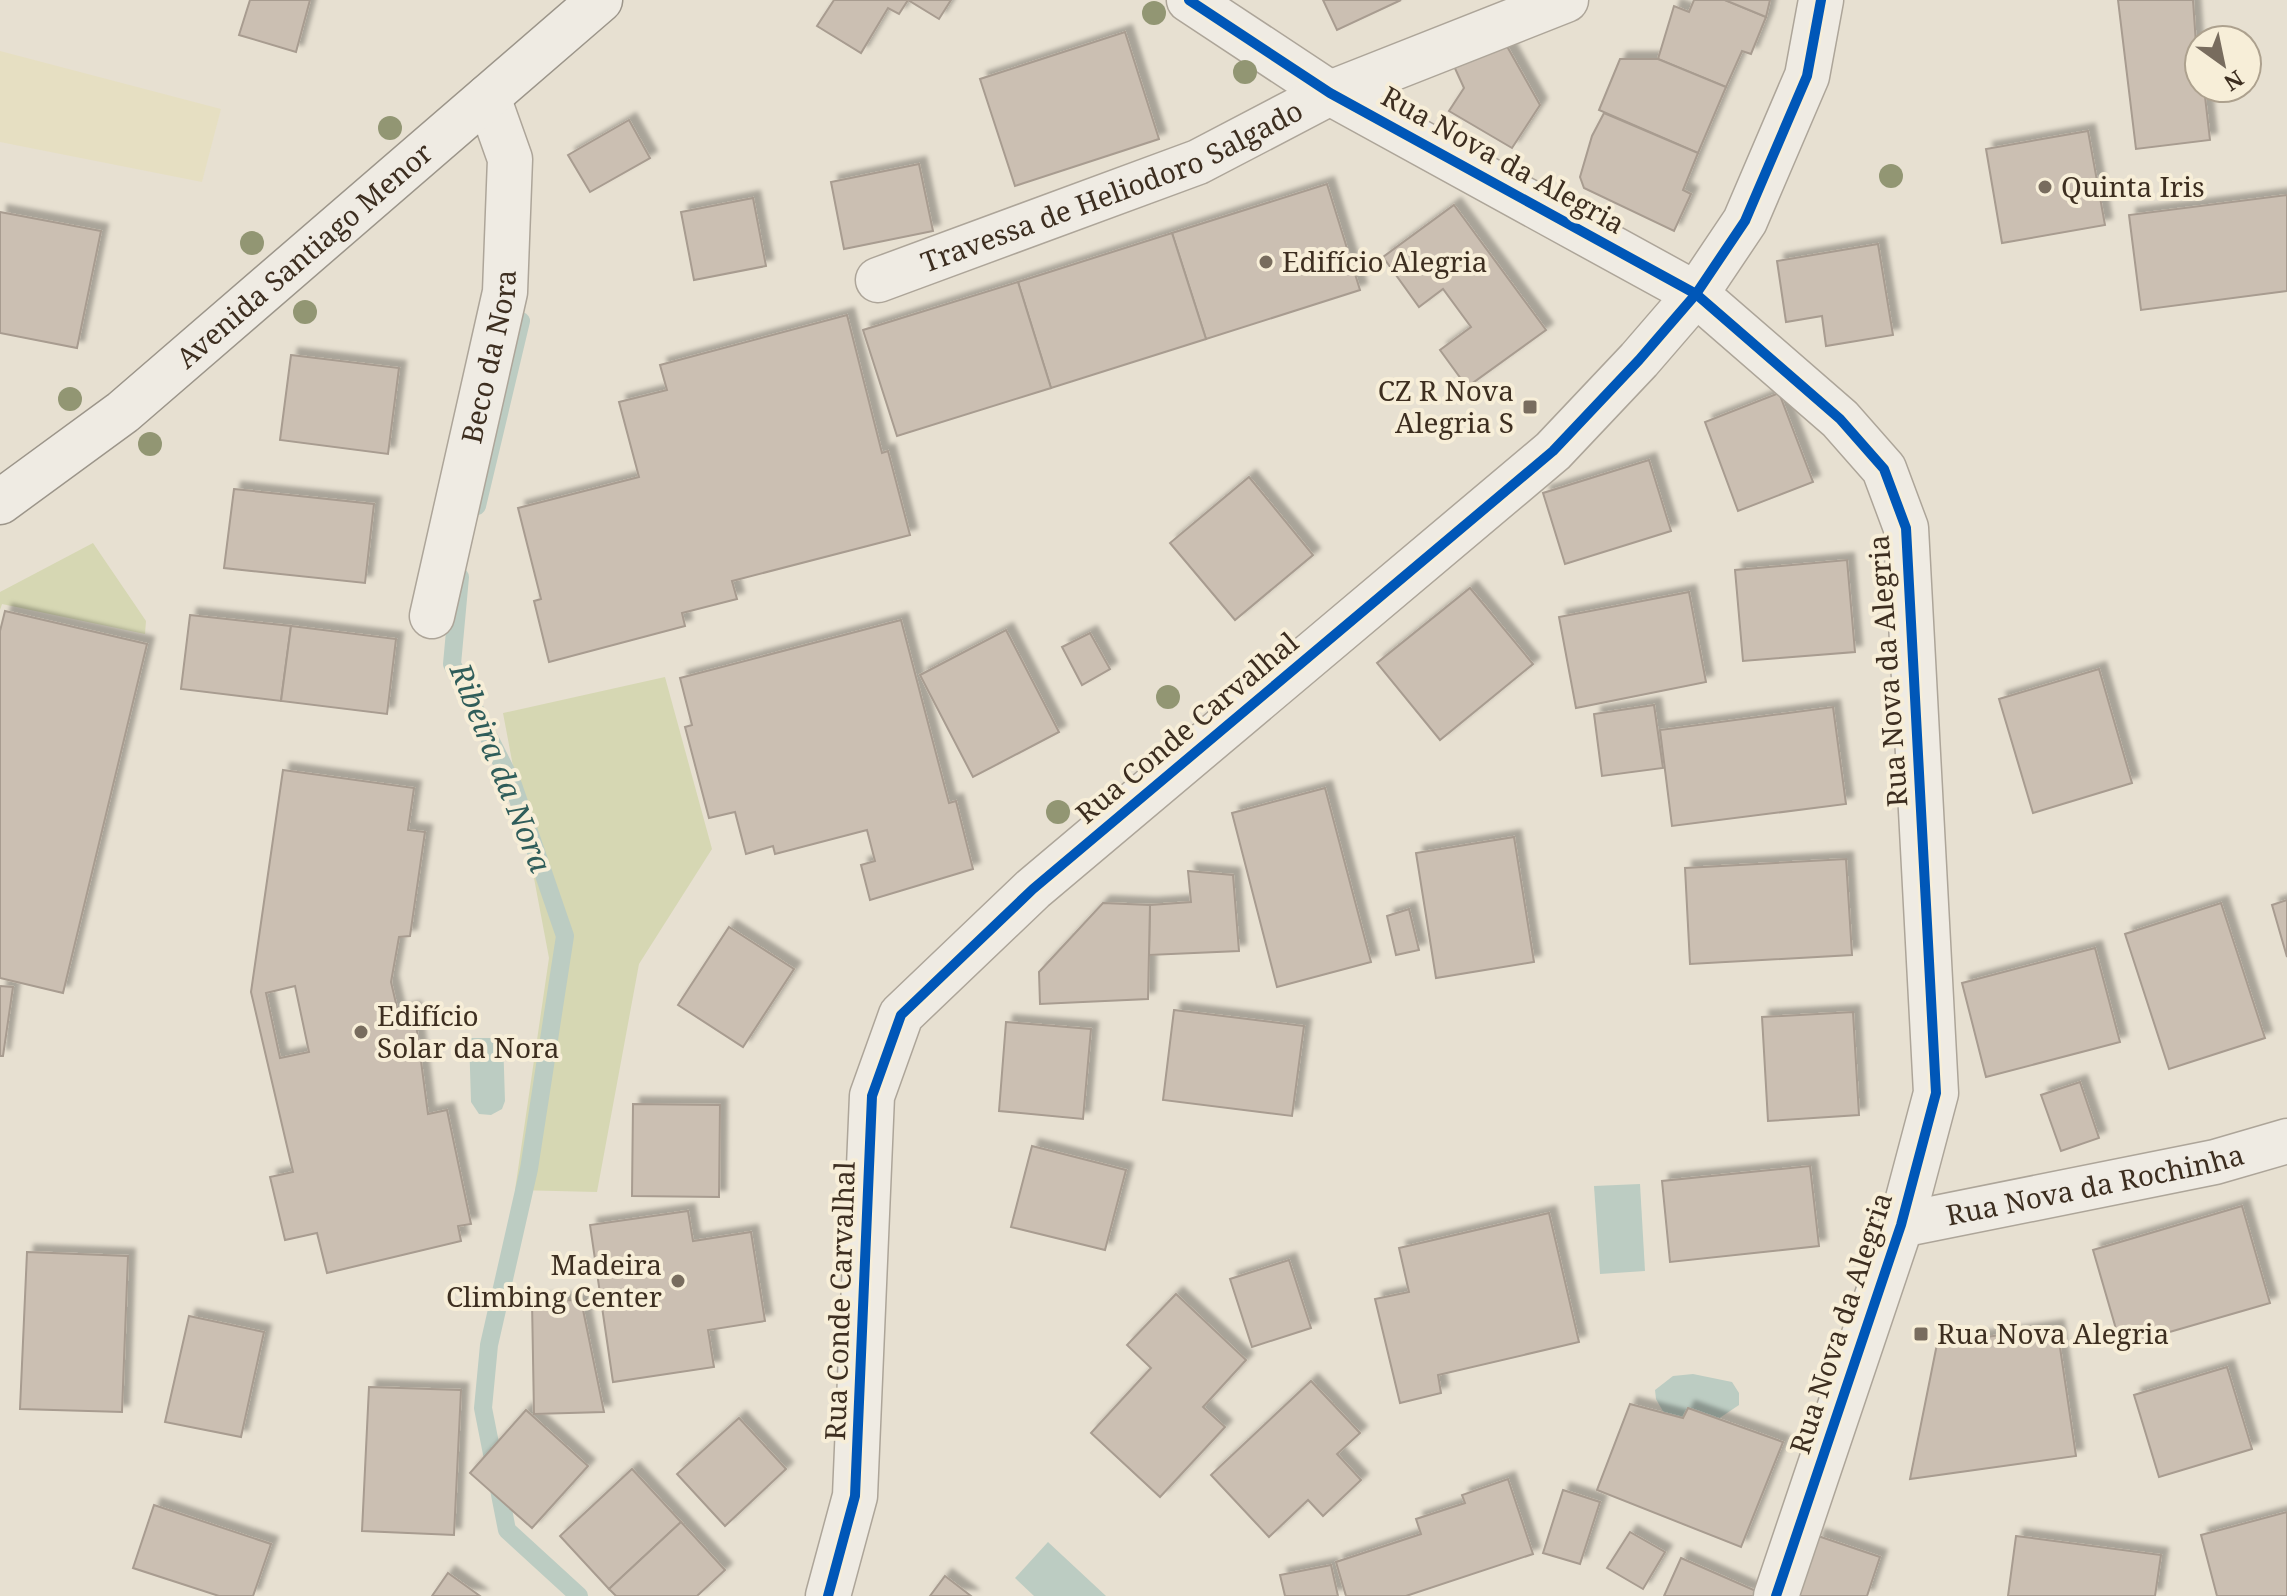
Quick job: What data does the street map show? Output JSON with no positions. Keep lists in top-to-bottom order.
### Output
{
  "streets": {
    "street": [
      "Rua Nova da Alegria",
      "Travessa de Heliodoro Salgado",
      "Avenida Santiago Menor",
      "Beco da Nora",
      "Rua Conde Carvalhal",
      "Rua Nova da Rochinha"
    ]
  },
  "crossings": [
    ["Rua Nova da Alegria", "Travessa de Heliodoro Salgado"],
    ["Rua Nova da Alegria", "Rua Conde Carvalhal"],
    ["Rua Nova da Alegria", "Rua Nova da Rochinha"],
    ["Avenida Santiago Menor", "Beco da Nora"]
  ],
  "water": ["Ribeira da Nora"],
  "places": {
    "other": [
      "Quinta Iris",
      "Edifício Alegria",
      "Edifício Solar da Nora",
      "Madeira Climbing Center"
    ],
    "transit": ["CZ R Nova Alegria S", "Rua Nova Alegria"]
  },
  "north": "bottom right"
}
